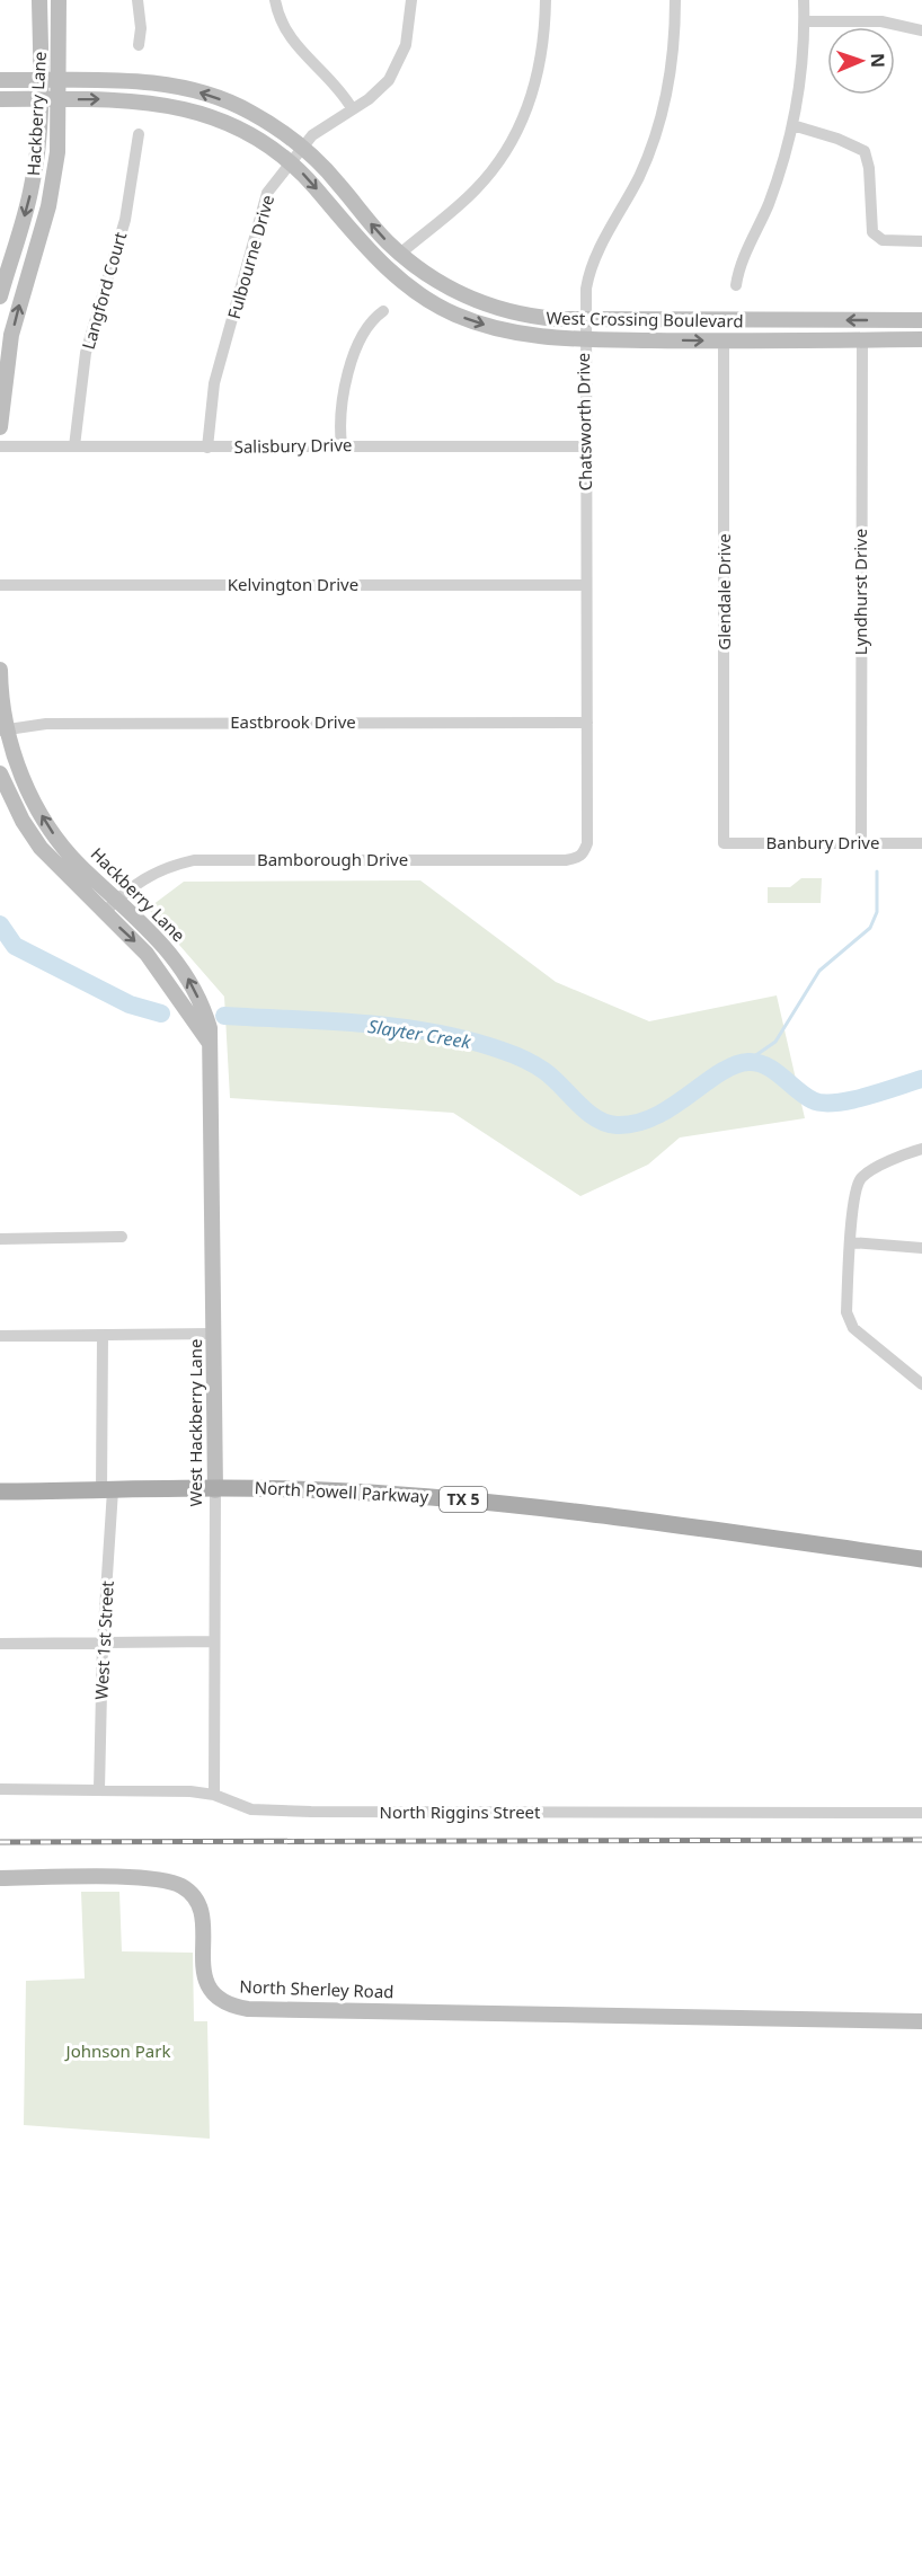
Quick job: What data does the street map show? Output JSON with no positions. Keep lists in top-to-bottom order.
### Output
{
  "streets": {
    "main road": ["North Powell Parkway", "TX 5"],
    "street": [
      "Hackberry Lane",
      "Fulbourne Drive",
      "Langford Court",
      "West Crossing Boulevard",
      "Chatsworth Drive",
      "Salisbury Drive",
      "Kelvington Drive",
      "Glendale Drive",
      "Lyndhurst Drive",
      "Eastbrook Drive",
      "Banbury Drive",
      "Bamborough Drive",
      "West Hackberry Lane",
      "West 1st Street",
      "North Riggins Street",
      "North Sherley Road"
    ]
  },
  "crossings": [
    ["Hackberry Lane", "West Crossing Boulevard"],
    ["Hackberry Lane", "Eastbrook Drive"],
    ["Hackberry Lane", "Bamborough Drive"],
    ["Hackberry Lane", "West Hackberry Lane"],
    ["Fulbourne Drive", "West Crossing Boulevard"],
    ["Fulbourne Drive", "Salisbury Drive"],
    ["Langford Court", "Salisbury Drive"],
    ["West Crossing Boulevard", "Chatsworth Drive"],
    ["West Crossing Boulevard", "Glendale Drive"],
    ["West Crossing Boulevard", "Lyndhurst Drive"],
    ["Chatsworth Drive", "Salisbury Drive"],
    ["Chatsworth Drive", "Kelvington Drive"],
    ["Chatsworth Drive", "Eastbrook Drive"],
    ["Chatsworth Drive", "Bamborough Drive"],
    ["Glendale Drive", "Banbury Drive"],
    ["Lyndhurst Drive", "Banbury Drive"],
    ["West Hackberry Lane", "North Powell Parkway"],
    ["West Hackberry Lane", "North Riggins Street"],
    ["North Powell Parkway", "West 1st Street"],
    ["West 1st Street", "North Riggins Street"]
  ],
  "water": ["Slayter Creek"],
  "parks": ["Johnson Park"],
  "north": "right"
}
